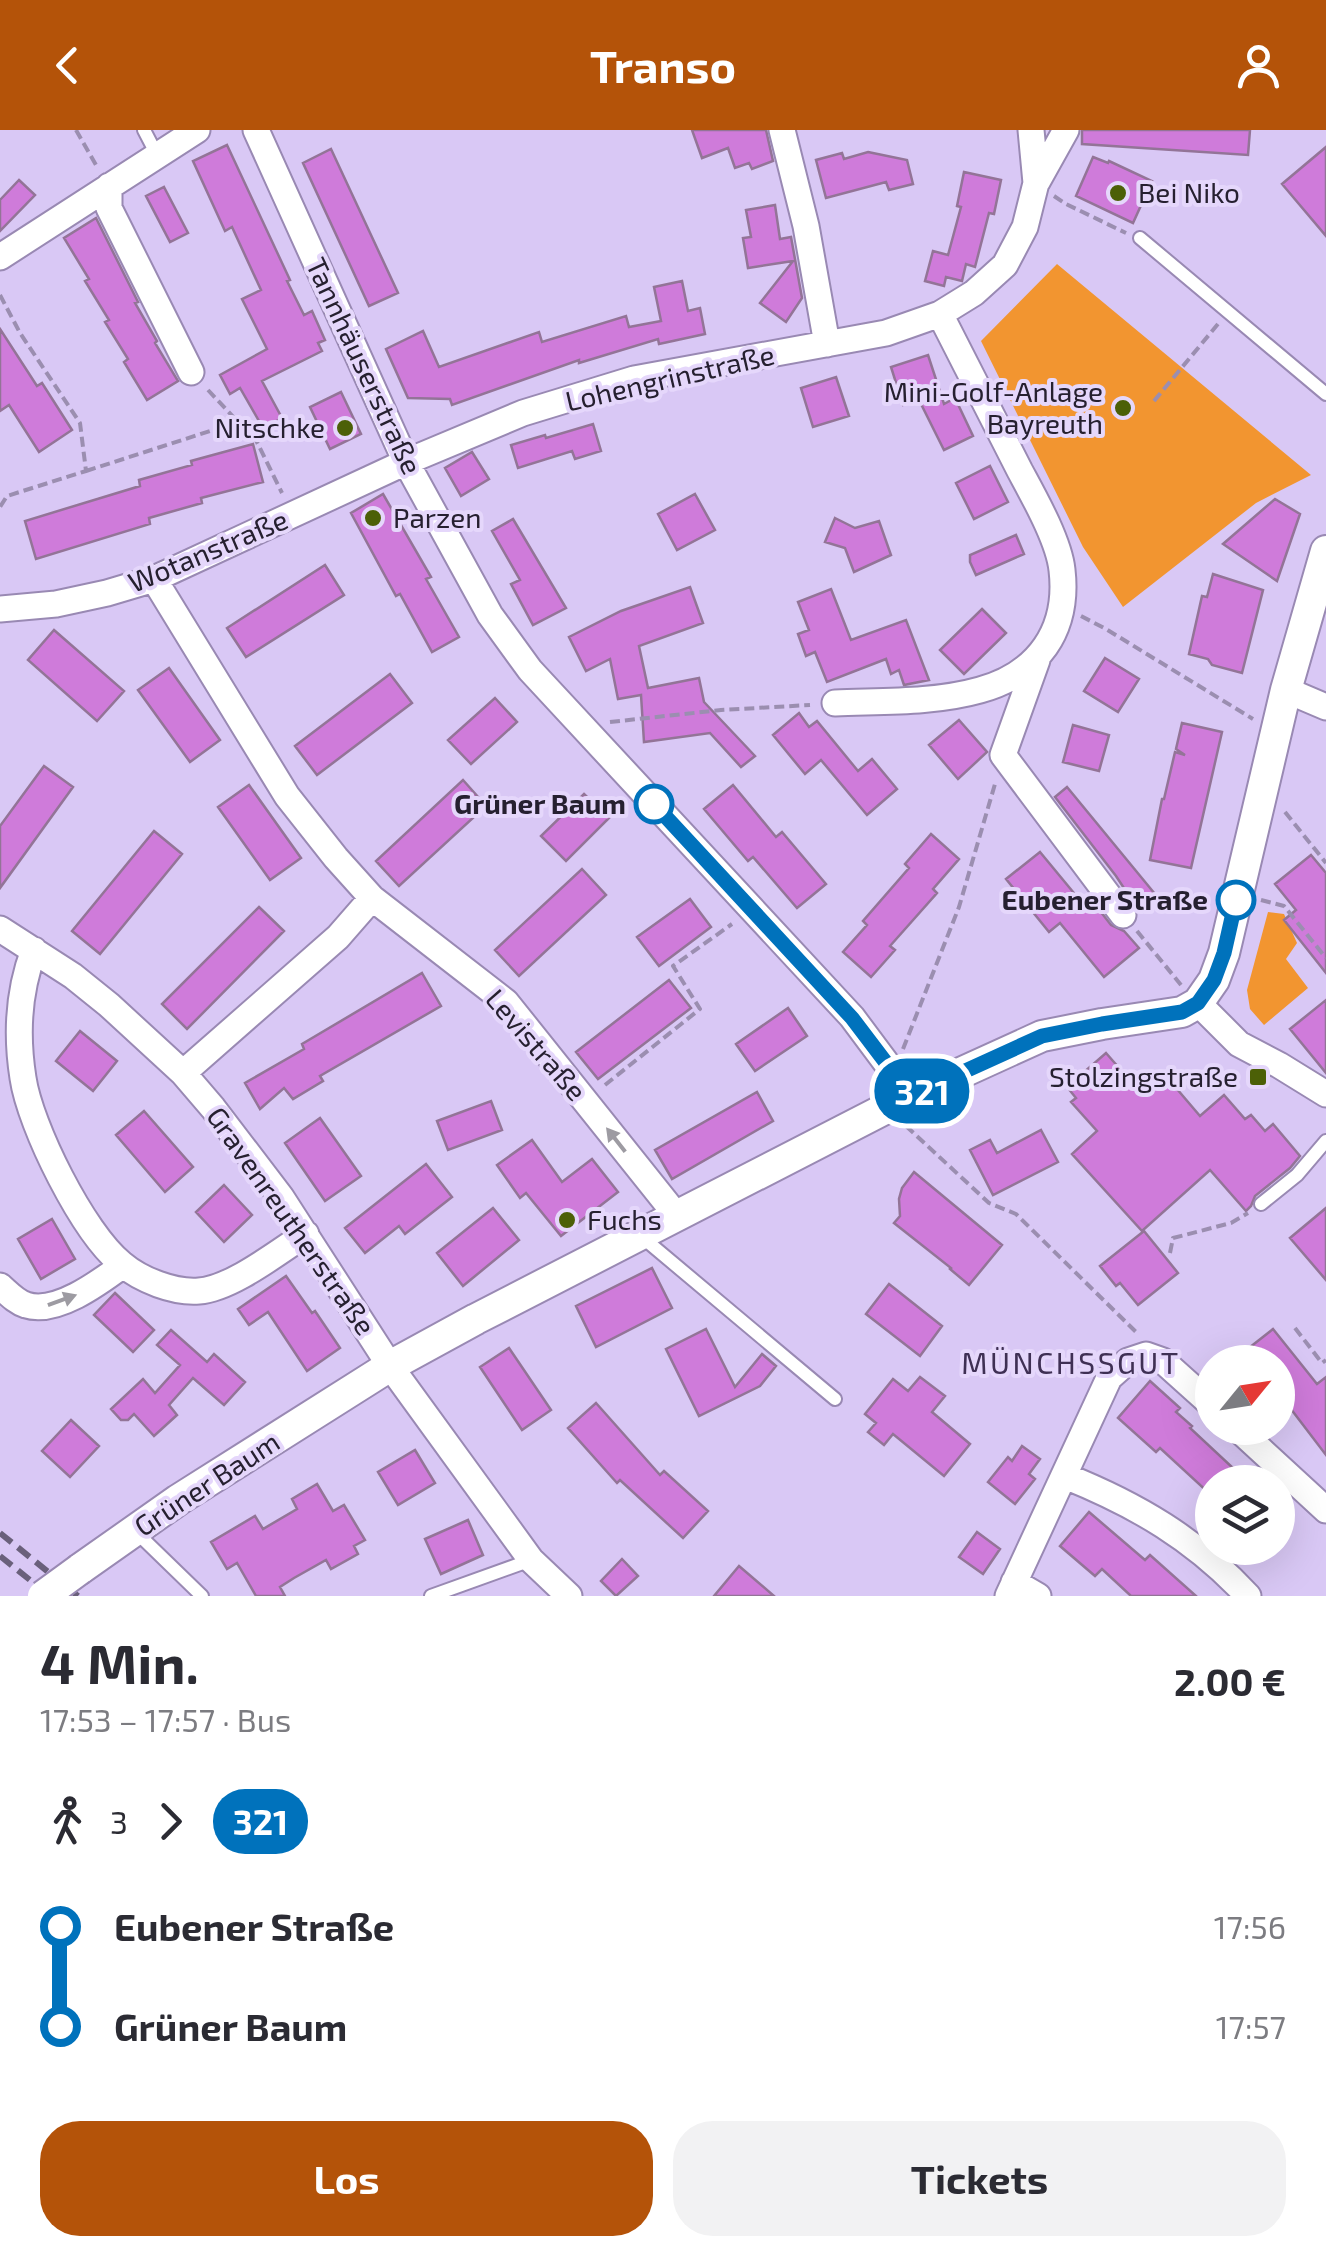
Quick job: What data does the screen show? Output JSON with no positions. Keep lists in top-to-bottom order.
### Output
{
  "streets": {
    "street": [
      "Tannhäuserstraße",
      "Lohengrinstraße",
      "Wotanstraße",
      "Levistraße",
      "Gravenreutherstraße",
      "Grüner Baum"
    ]
  },
  "crossings": [
    ["Tannhäuserstraße", "Lohengrinstraße"],
    ["Tannhäuserstraße", "Wotanstraße"],
    ["Tannhäuserstraße", "Grüner Baum"],
    ["Lohengrinstraße", "Wotanstraße"],
    ["Wotanstraße", "Levistraße"],
    ["Levistraße", "Grüner Baum"],
    ["Gravenreutherstraße", "Grüner Baum"]
  ],
  "districts": ["MÜNCHSSGUT"],
  "places": {
    "other": [
      "Bei Niko",
      "Mini-Golf-Anlage Bayreuth",
      "Nitschke",
      "Parzen",
      "Grüner Baum",
      "Eubener Straße",
      "Fuchs"
    ],
    "transit": ["Stolzingstraße"]
  },
  "lines": ["bus line 321"],
  "north": "top right",
  "page": {
    "header": "Transo",
    "on_map": "321",
    "heading": ["4 Min.", "17:53 – 17:57 · Bus", "2.00 €"],
    "legs": ["3", "321"],
    "list": [
      {
        "name": "Eubener Straße",
        "value": "17:56"
      },
      {
        "name": "Grüner Baum",
        "value": "17:57"
      }
    ],
    "buttons": ["Los", "Tickets"]
  }
}
